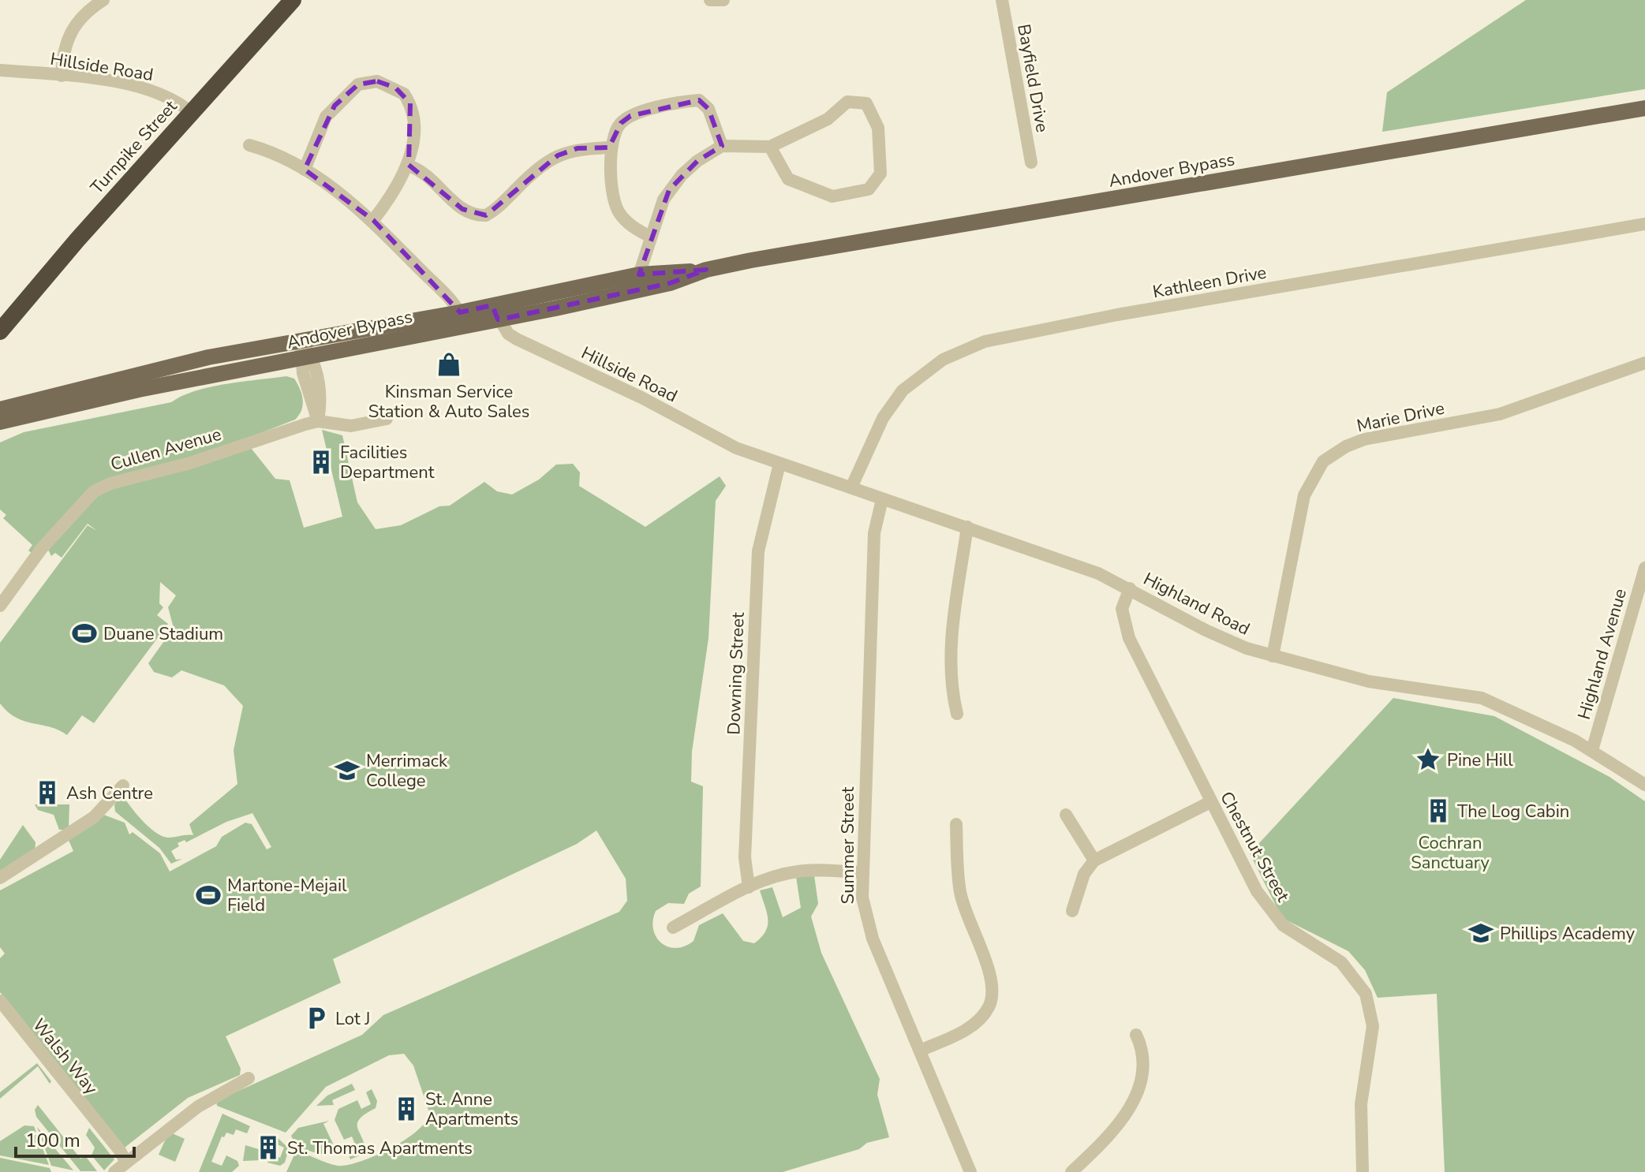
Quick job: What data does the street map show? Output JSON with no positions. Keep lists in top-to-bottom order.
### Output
{
  "streets": {
    "highway": ["Turnpike Street"],
    "main road": ["Andover Bypass"],
    "street": [
      "Hillside Road",
      "Bayfield Drive",
      "Kathleen Drive",
      "Marie Drive",
      "Cullen Avenue",
      "Highland Road",
      "Highland Avenue",
      "Downing Street",
      "Summer Street",
      "Chestnut Street",
      "Walsh Way"
    ]
  },
  "crossings": [
    ["Hillside Road", "Turnpike Street"],
    ["Hillside Road", "Andover Bypass"],
    ["Hillside Road", "Highland Road"],
    ["Kathleen Drive", "Highland Road"],
    ["Marie Drive", "Highland Road"],
    ["Highland Road", "Highland Avenue"],
    ["Highland Road", "Downing Street"],
    ["Highland Road", "Summer Street"],
    ["Highland Road", "Chestnut Street"]
  ],
  "parks": ["Cochran Sanctuary"],
  "places": {
    "shop": ["Kinsman Service Station & Auto Sales"],
    "building": [
      "Facilities Department",
      "Ash Centre",
      "The Log Cabin",
      "St. Anne Apartments",
      "St. Thomas Apartments"
    ],
    "sports": ["Duane Stadium", "Martone-Mejail Field"],
    "place": ["Pine Hill"],
    "school or university": ["Merrimack College", "Phillips Academy"],
    "parking": ["Lot J"]
  },
  "scale_bar": "100 m"
}
